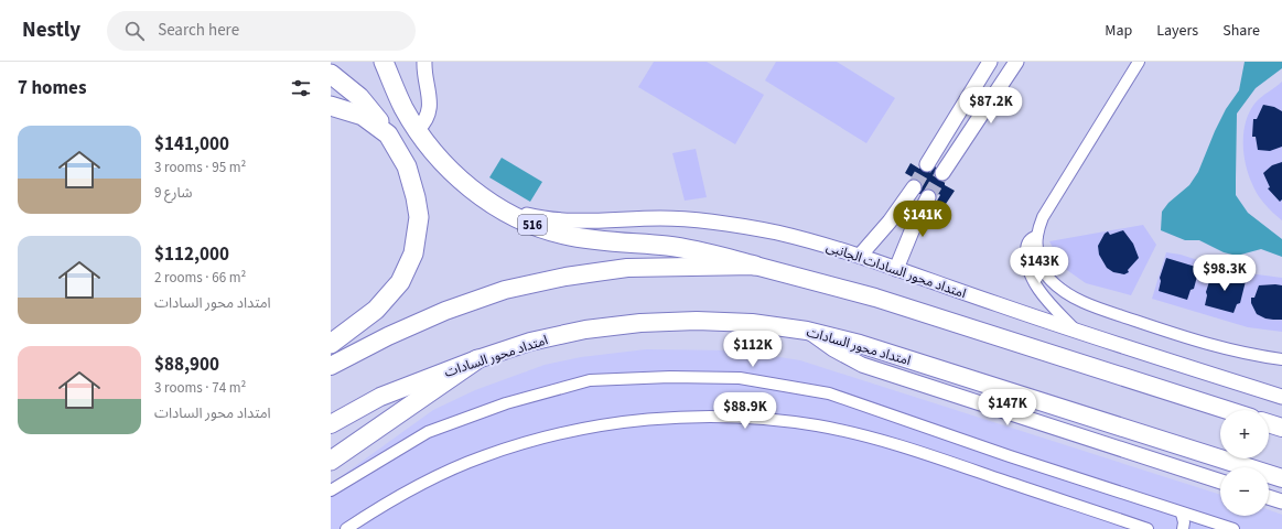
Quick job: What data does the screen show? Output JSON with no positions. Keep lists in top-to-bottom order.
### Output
{
  "streets": {
    "highway": ["516"],
    "main road": ["امتداد محور السادات"],
    "street": ["امتداد محور السادات الجانبى"]
  },
  "crossings": [
    ["516", "امتداد محور السادات الجانبى"]
  ],
  "page": {
    "header": "Nestly",
    "search": "Search here",
    "nav": ["Map", "Layers", "Share"],
    "heading": "7 homes",
    "price": [
      "$87.2K",
      "$141K",
      "$143K",
      "$98.3K",
      "$112K",
      "$147K",
      "$88.9K"
    ],
    "list": [
      {
        "name": "$141,000",
        "note": "3 rooms · 95 m² · شارع 9"
      },
      {
        "name": "$112,000",
        "note": "2 rooms · 66 m² · امتداد محور السادات"
      },
      {
        "name": "$88,900",
        "note": "3 rooms · 74 m² · امتداد محور السادات"
      }
    ],
    "map_buttons": ["+", "−"]
  }
}
